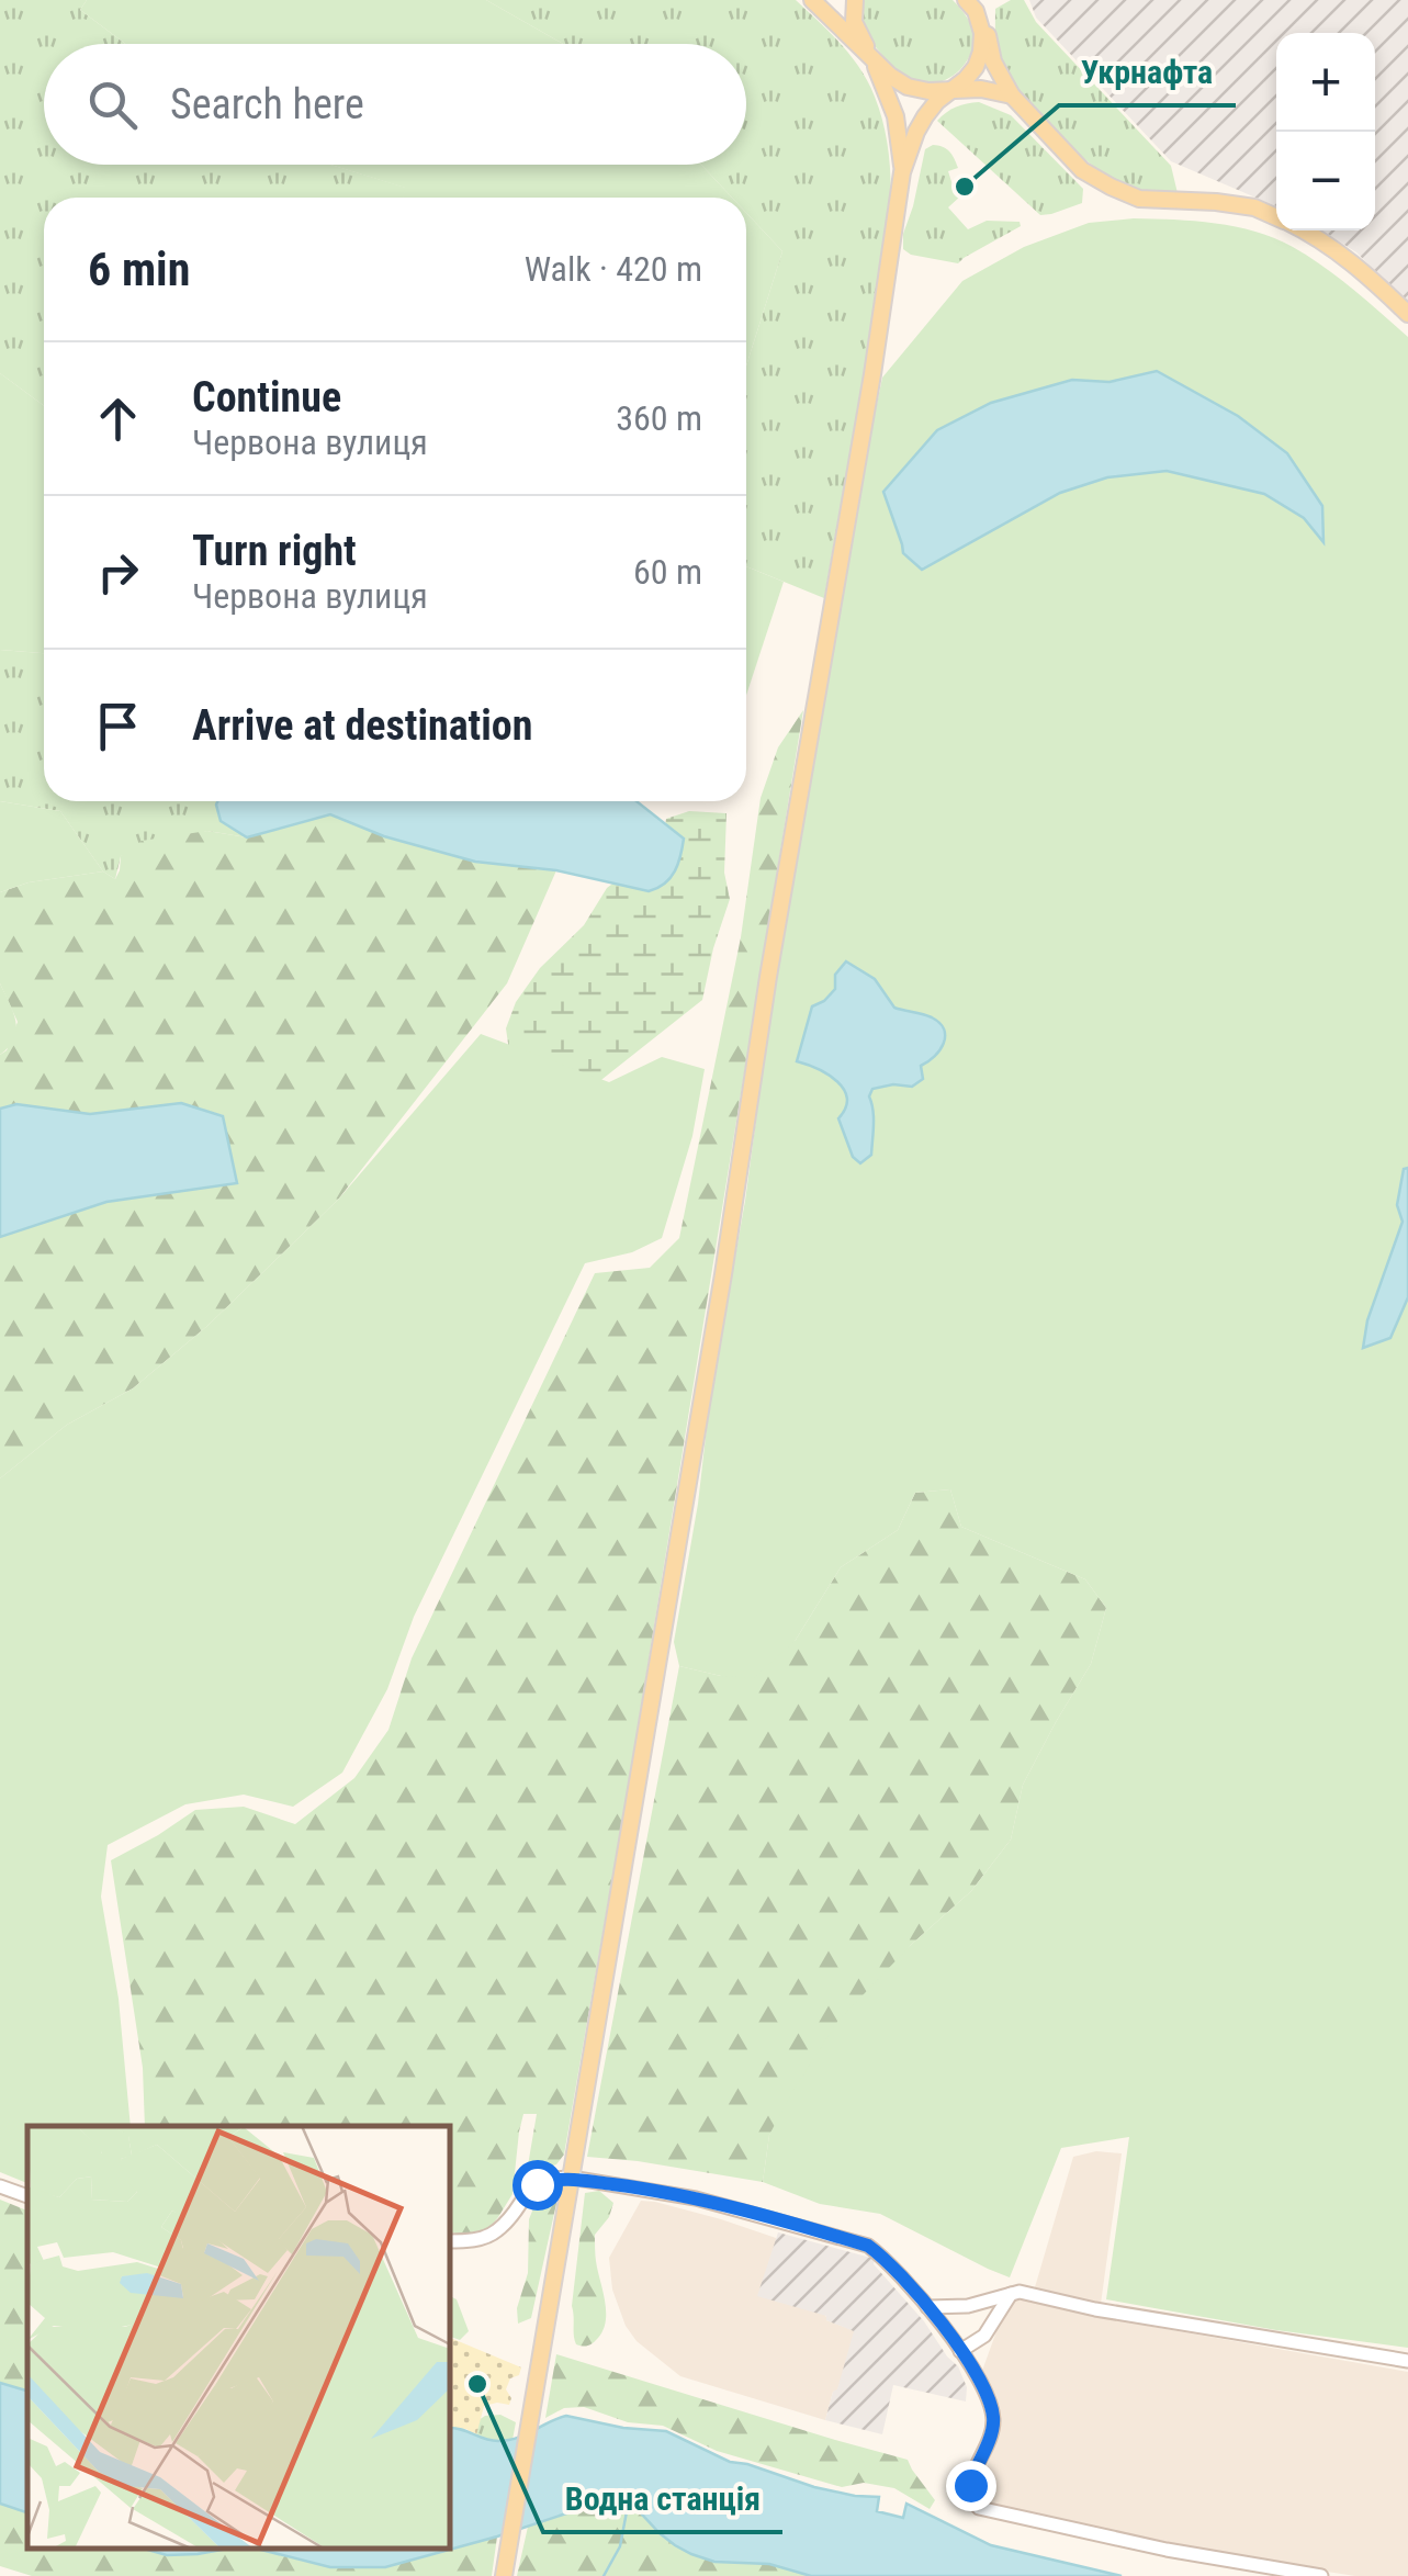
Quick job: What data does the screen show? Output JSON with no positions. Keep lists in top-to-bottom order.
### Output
{
  "places": ["Укрнафта", "Водна станція"],
  "page": {
    "map_buttons": ["+", "−"],
    "search": "Search here",
    "heading": ["6 min", "Walk · 420 m"],
    "list": [
      ["Continue", "Червона вулиця", "360 m"],
      ["Turn right", "Червона вулиця", "60 m"],
      "Arrive at destination"
    ]
  }
}
